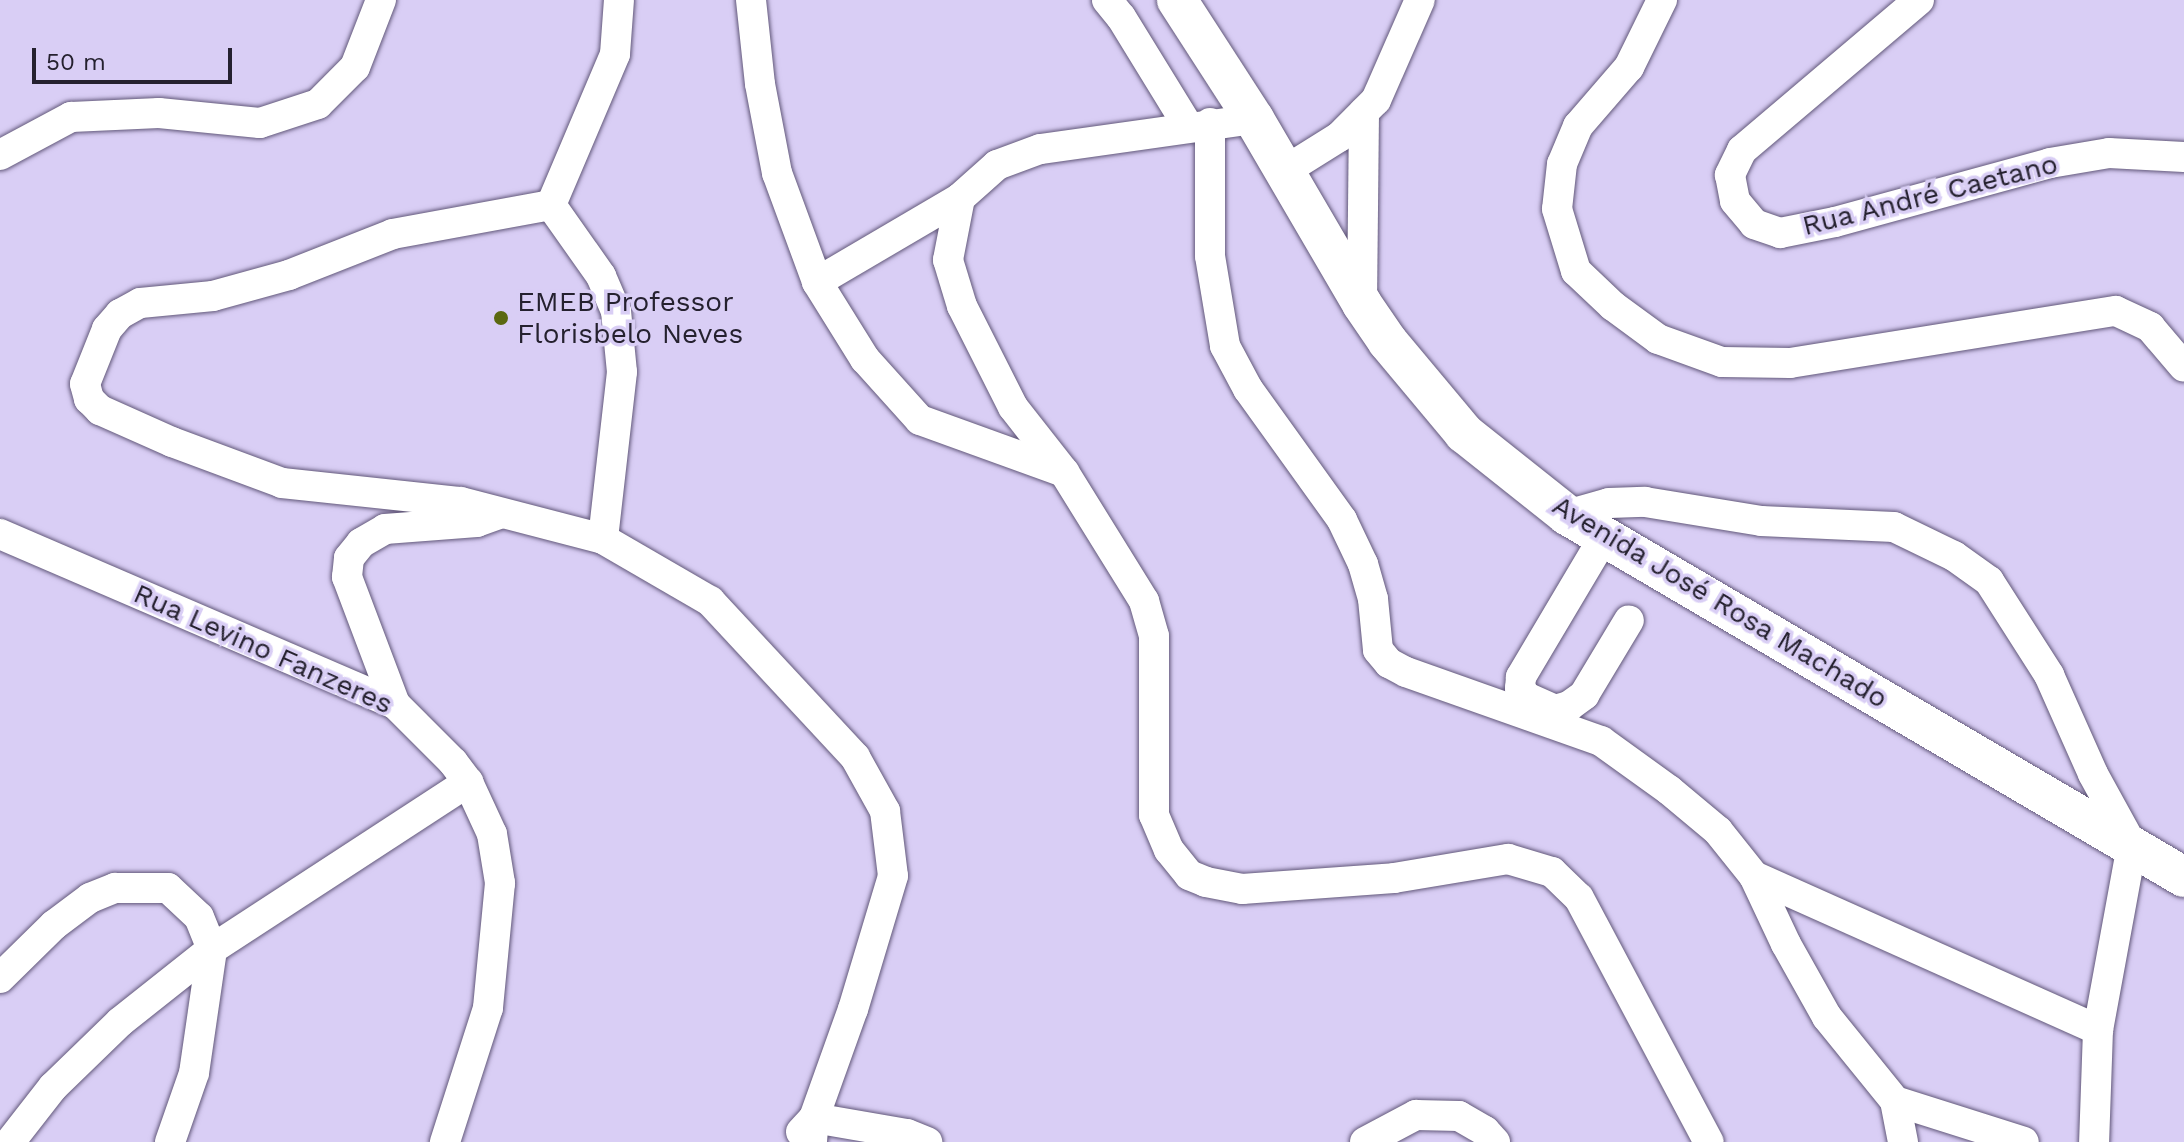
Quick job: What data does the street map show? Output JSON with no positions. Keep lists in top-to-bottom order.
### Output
{
  "streets": {
    "main road": ["Avenida José Rosa Machado"],
    "street": ["Rua André Caetano", "Rua Levino Fanzeres"]
  },
  "places": ["EMEB Professor Florisbelo Neves"],
  "scale_bar": "50 m"
}
